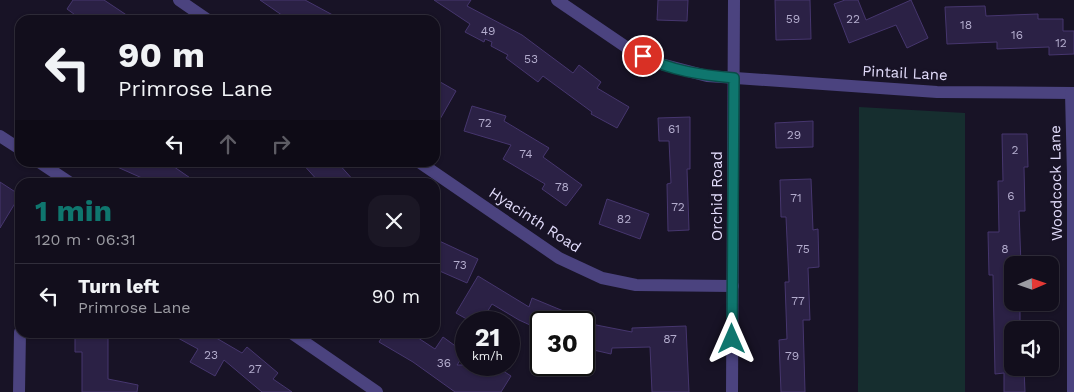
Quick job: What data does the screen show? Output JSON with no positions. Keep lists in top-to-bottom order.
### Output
{
  "streets": {
    "street": [
      "Pintail Lane",
      "Woodcock Lane",
      "Orchid Road",
      "Hyacinth Road"
    ]
  },
  "crossings": [
    ["Pintail Lane", "Woodcock Lane"],
    ["Pintail Lane", "Orchid Road"],
    ["Orchid Road", "Hyacinth Road"]
  ],
  "house_numbers": [
    "59",
    "22",
    "18",
    "49",
    "16",
    "12",
    "53",
    "72",
    "61",
    "29",
    "2",
    "74",
    "78",
    "6",
    "71",
    "72",
    "82",
    "75",
    "8",
    "73",
    "77",
    "87",
    "23",
    "79",
    "36",
    "27"
  ],
  "north": "right",
  "page": {
    "turn": ["90 m", "Primrose Lane"],
    "heading": ["1 min", "120 m · 06:31"],
    "list": [
      {
        "name": "Turn left",
        "note": "Primrose Lane",
        "value": "90 m"
      }
    ],
    "speed": "21 km/h",
    "limit": "30"
  }
}
